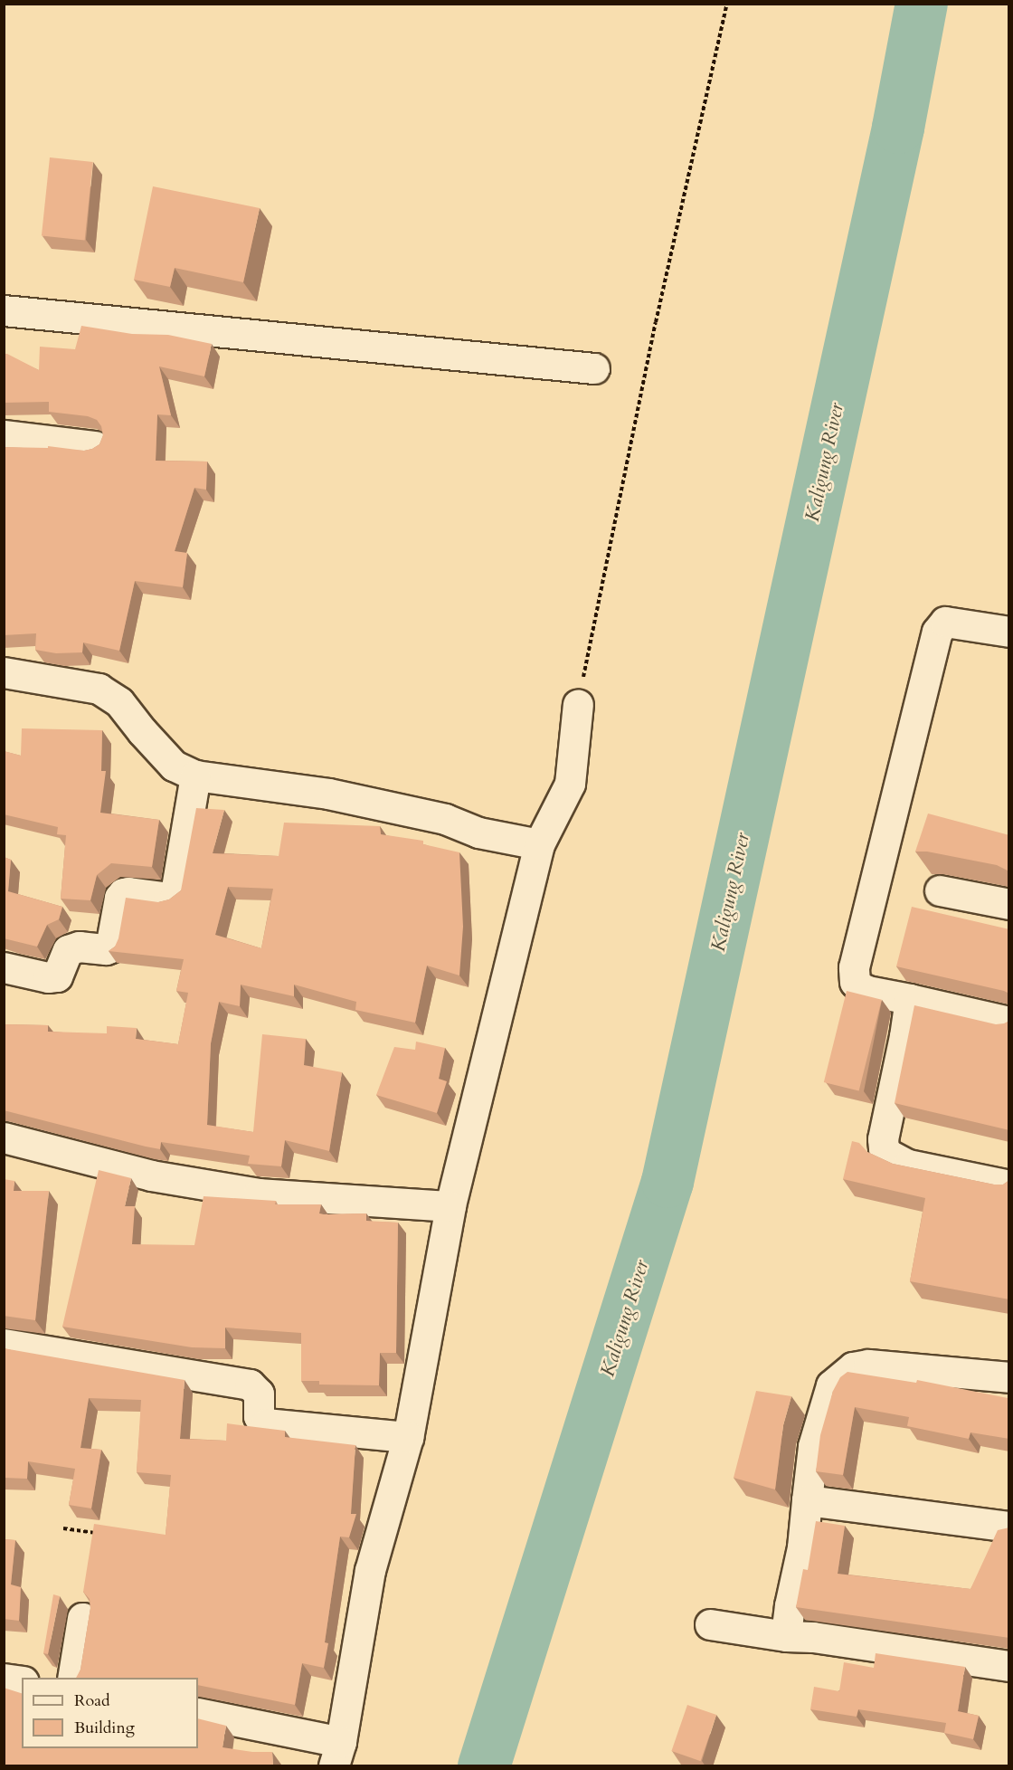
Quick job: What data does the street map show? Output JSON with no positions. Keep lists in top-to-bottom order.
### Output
{
  "water": ["Kaligung River"],
  "legend": ["Road", "Building"]
}
